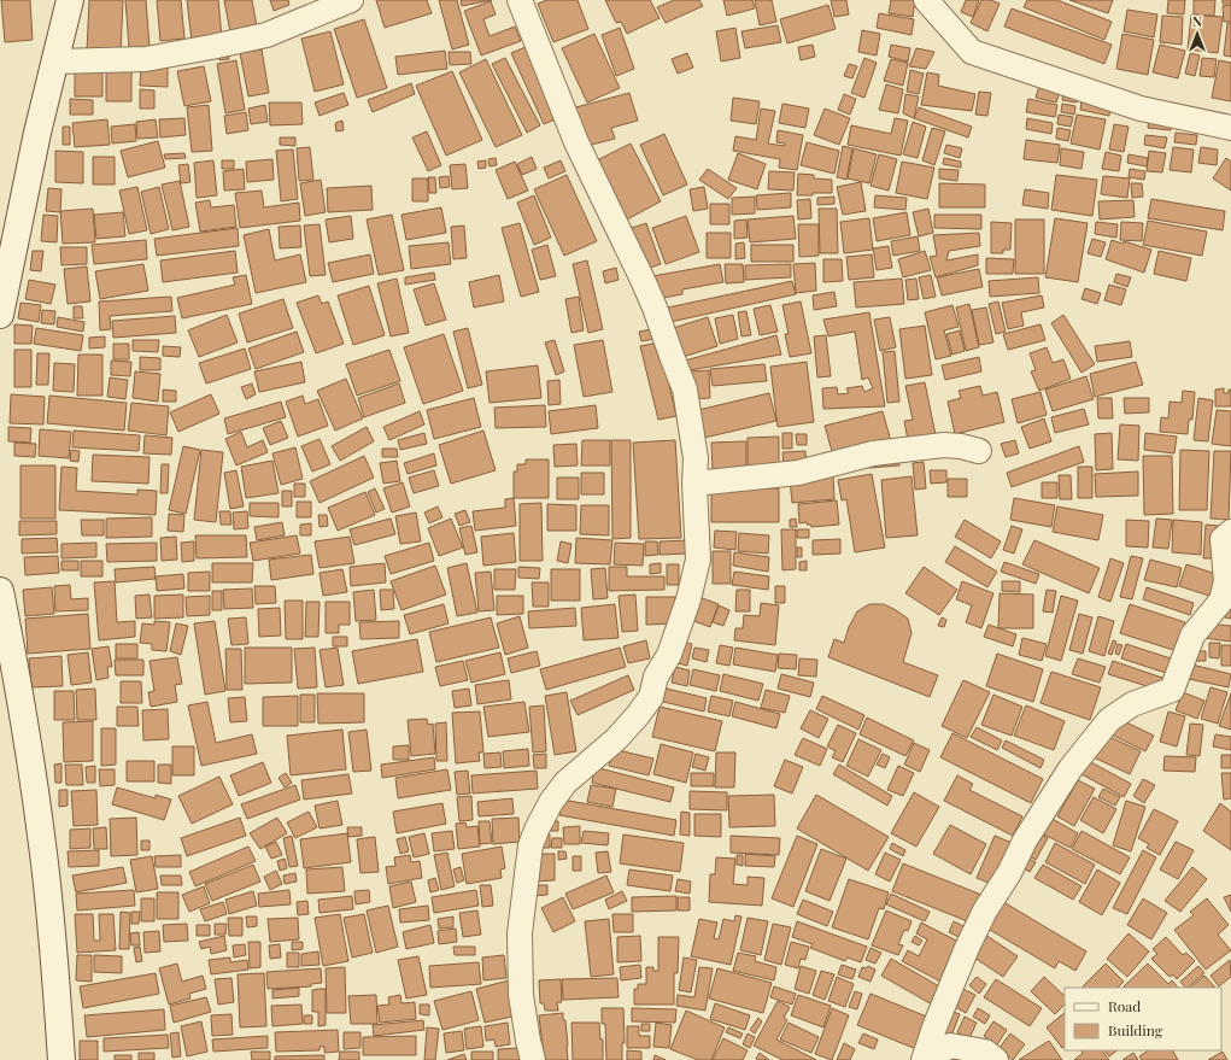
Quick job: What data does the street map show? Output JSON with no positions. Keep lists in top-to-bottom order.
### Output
{
  "legend": ["Road", "Building"],
  "north": "top"
}
